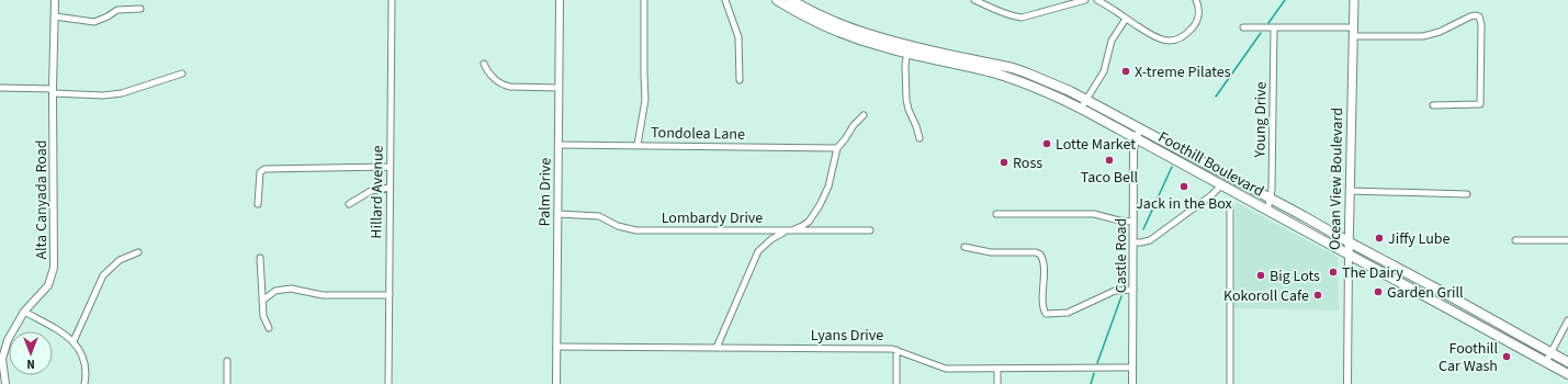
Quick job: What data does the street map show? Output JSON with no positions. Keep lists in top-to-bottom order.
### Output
{
  "streets": {
    "main road": ["Foothill Boulevard", "Ocean View Boulevard"],
    "street": [
      "Young Drive",
      "Tondolea Lane",
      "Hillard Avenue",
      "Palm Drive",
      "Alta Canyada Road",
      "Lombardy Drive",
      "Castle Road",
      "Lyans Drive"
    ]
  },
  "crossings": [
    ["Young Drive", "Foothill Boulevard"],
    ["Tondolea Lane", "Palm Drive"],
    ["Foothill Boulevard", "Ocean View Boulevard"],
    ["Foothill Boulevard", "Castle Road"],
    ["Palm Drive", "Lombardy Drive"],
    ["Palm Drive", "Lyans Drive"],
    ["Castle Road", "Lyans Drive"]
  ],
  "places": [
    "X-treme Pilates",
    "Lotte Market",
    "Taco Bell",
    "Ross",
    "Jack in the Box",
    "Jiffy Lube",
    "The Dairy",
    "Big Lots",
    "Garden Grill",
    "Kokoroll Cafe",
    "Foothill Car Wash"
  ],
  "north": "bottom"
}
